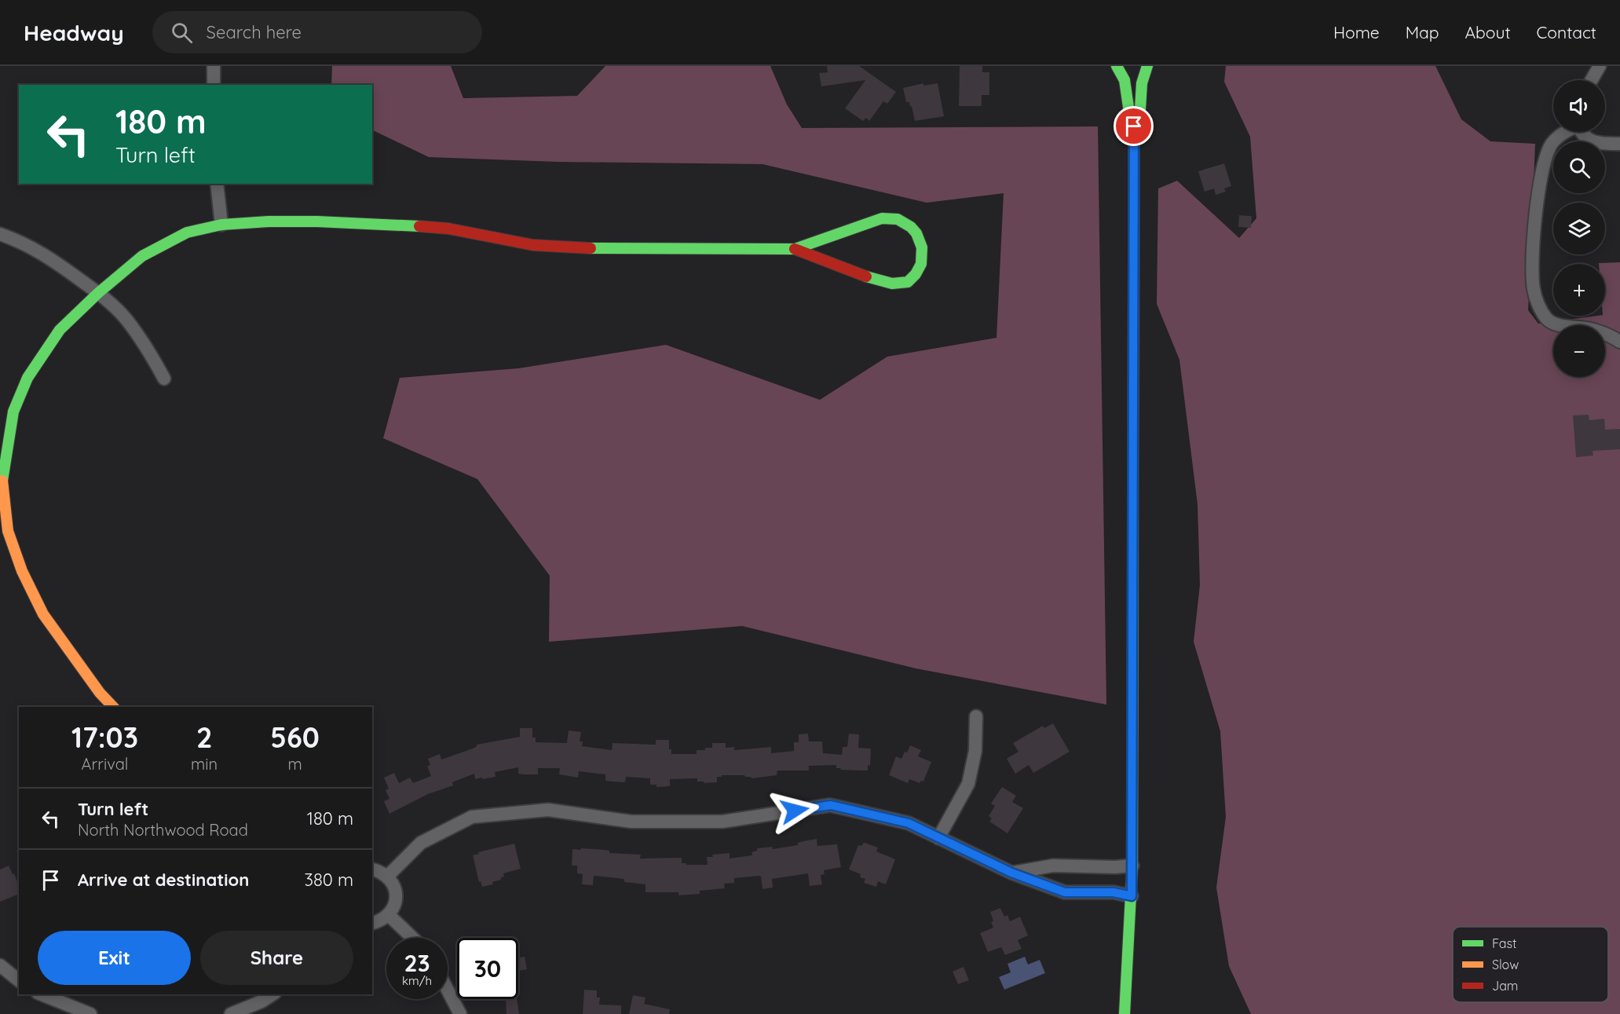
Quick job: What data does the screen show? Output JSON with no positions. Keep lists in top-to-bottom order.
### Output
{
  "legend": ["Fast", "Slow", "Jam"],
  "page": {
    "header": "Headway",
    "search": "Search here",
    "nav": [
      "Home",
      "Map",
      "About",
      "Contact"
    ],
    "map_buttons": ["+", "−"],
    "turn": ["180 m", "Turn left"],
    "eta": [
      "17:03",
      "Arrival",
      "2",
      "min",
      "560",
      "m"
    ],
    "list": [
      {
        "name": "Turn left",
        "note": "North Northwood Road",
        "value": "180 m"
      },
      {
        "name": "Arrive at destination",
        "value": "380 m"
      }
    ],
    "buttons": ["Exit", "Share"],
    "speed": "23 km/h",
    "limit": "30"
  }
}
